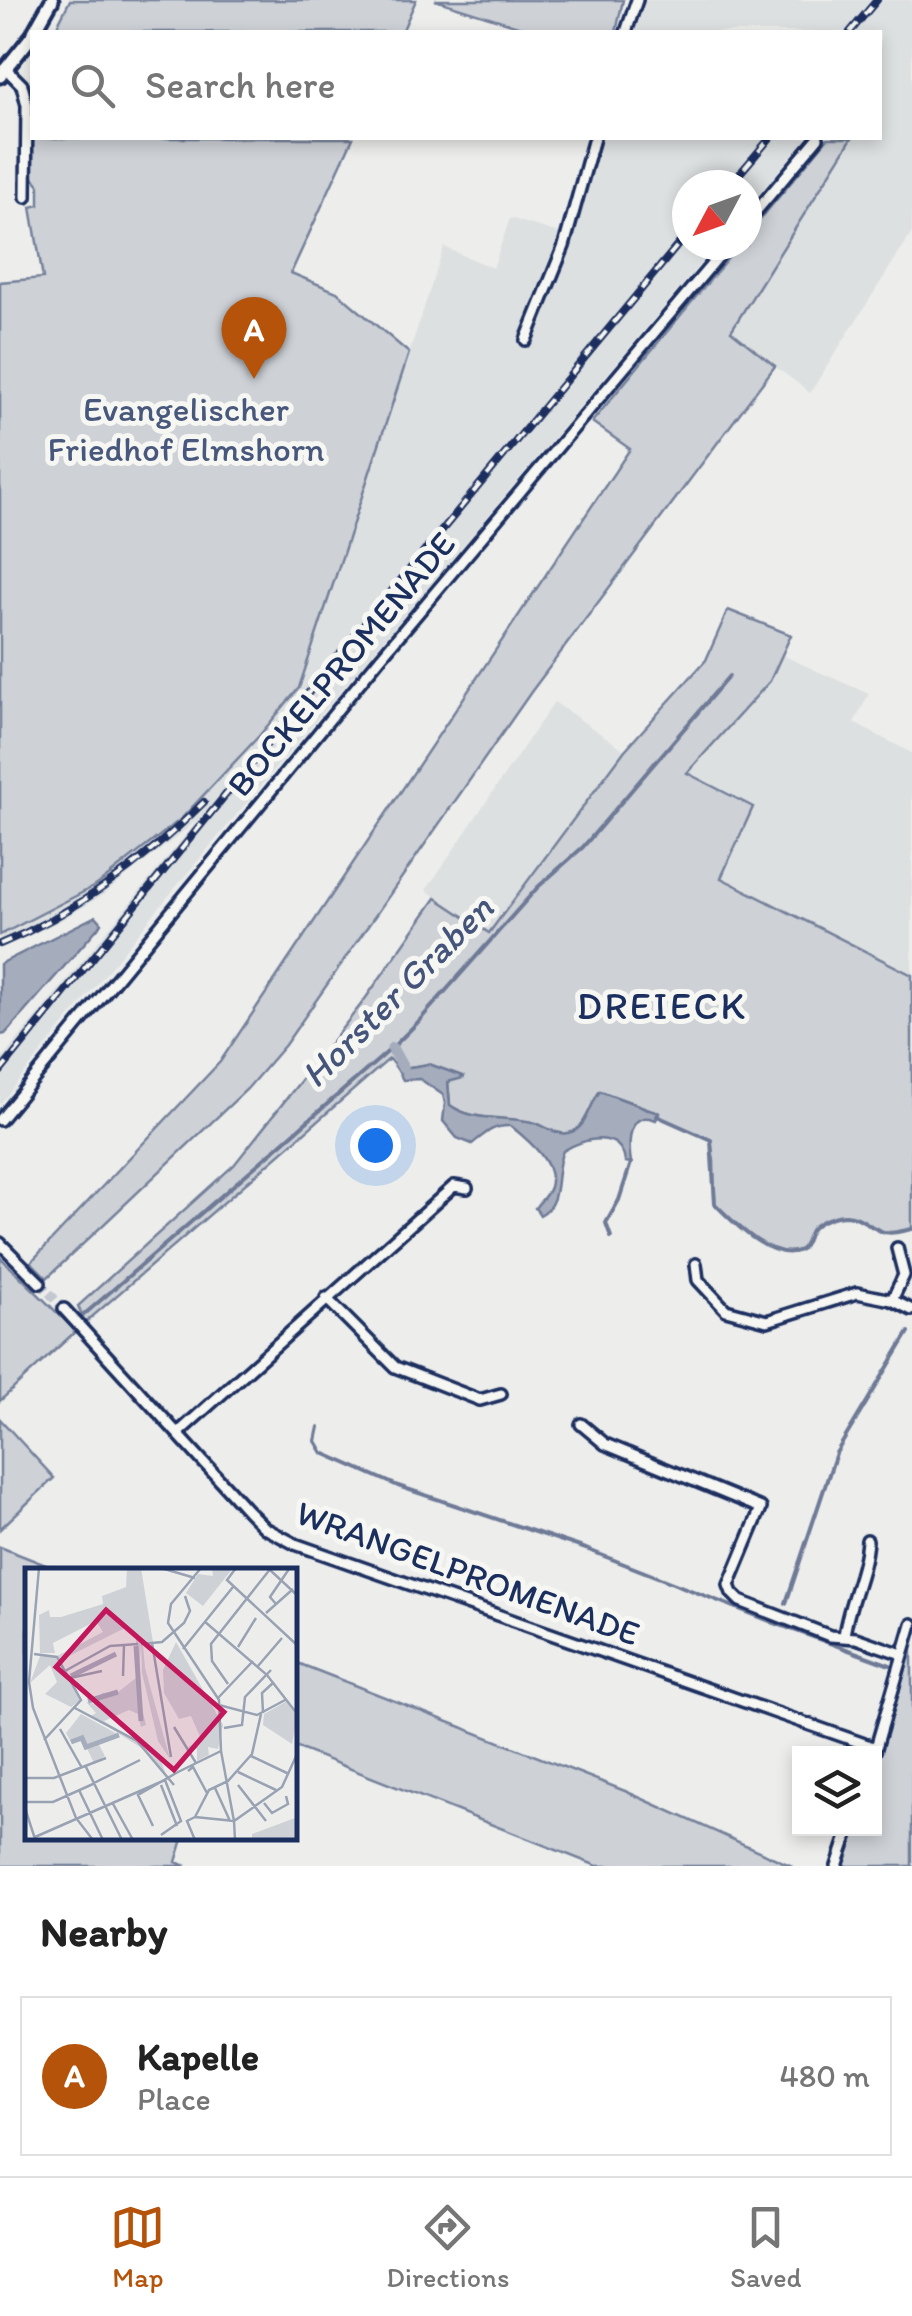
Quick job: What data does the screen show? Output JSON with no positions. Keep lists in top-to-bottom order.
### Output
{
  "streets": {
    "street": ["BOCKELPROMENADE", "WRANGELPROMENADE"]
  },
  "districts": ["DREIECK"],
  "water": ["Horster Graben"],
  "parks": ["Evangelischer Friedhof Elmshorn"],
  "north": "bottom left",
  "page": {
    "search": "Search here",
    "pins": "A",
    "heading": "Nearby",
    "list": [
      {
        "mark": "A",
        "name": "Kapelle",
        "note": "Place",
        "value": "480 m"
      }
    ],
    "nav": ["Map", "Directions", "Saved"]
  }
}
